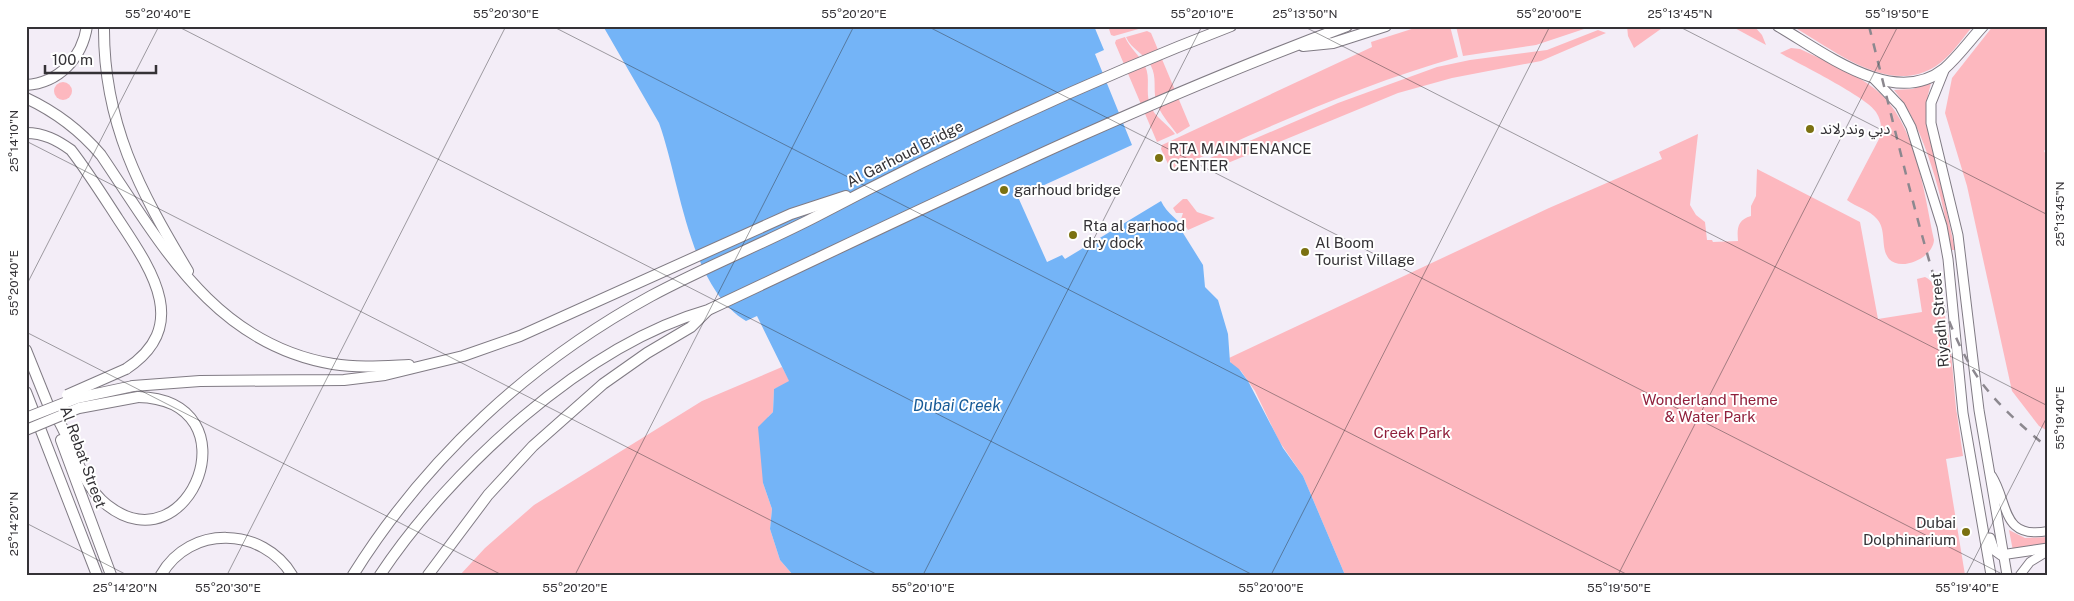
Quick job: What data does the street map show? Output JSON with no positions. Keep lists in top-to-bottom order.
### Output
{
  "streets": {
    "highway": ["Al Garhoud Bridge", "Al Rebat Street"],
    "main road": ["Riyadh Street"]
  },
  "water": ["Dubai Creek"],
  "parks": ["Wonderland Theme & Water Park", "Creek Park"],
  "places": [
    "دبي وندرلاند",
    "RTA MAINTENANCE CENTER",
    "garhoud bridge",
    "Rta al garhood dry dock",
    "Al Boom Tourist Village",
    "Dubai Dolphinarium"
  ],
  "scale_bar": "100 m",
  "coordinates": [
    "55°20'40\"E",
    "55°20'30\"E",
    "55°20'20\"E",
    "55°20'10\"E",
    "25°13'50\"N",
    "55°20'00\"E",
    "25°13'45\"N",
    "55°19'50\"E",
    "25°14'10\"N",
    "55°19'40\"E",
    "25°14'20\"N"
  ]
}
